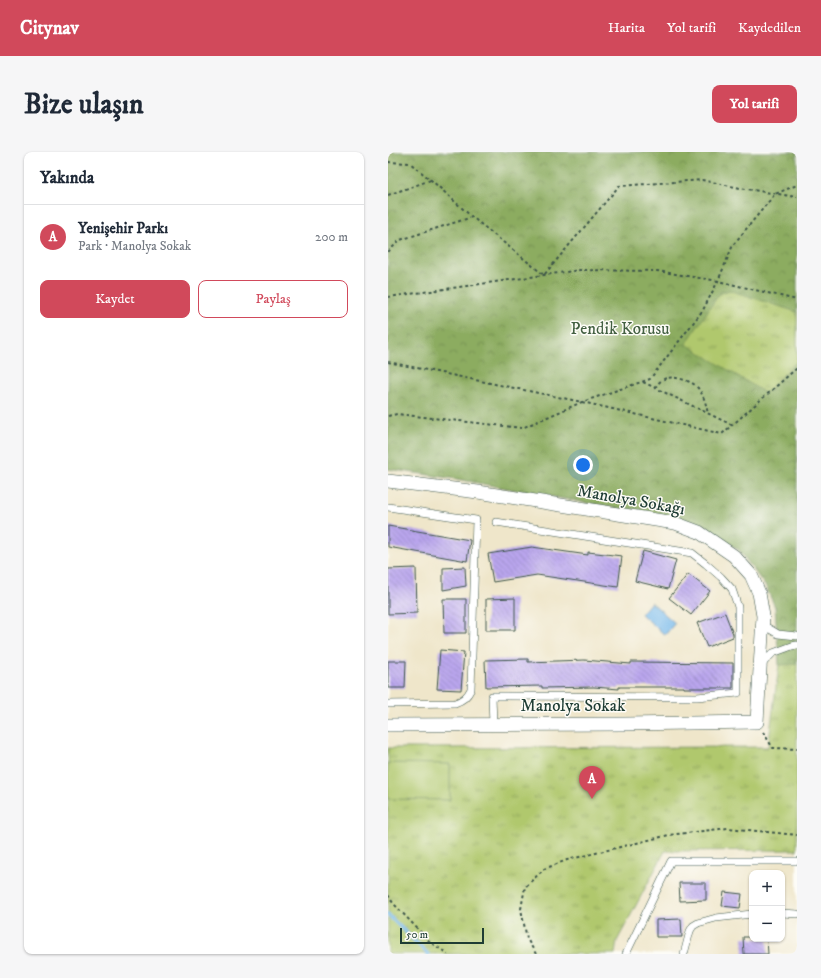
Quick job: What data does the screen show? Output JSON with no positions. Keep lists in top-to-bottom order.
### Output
{
  "streets": {
    "street": ["Manolya Sokağı", "Manolya Sokak"]
  },
  "crossings": [
    ["Manolya Sokağı", "Manolya Sokak"]
  ],
  "parks": ["Pendik Korusu"],
  "scale_bar": "50 m",
  "page": {
    "header": "Citynav",
    "nav": ["Harita", "Yol tarifi", "Kaydedilen"],
    "buttons": [
      "Yol tarifi",
      ["Kaydet", "Paylaş"]
    ],
    "title": "Bize ulaşın",
    "heading": "Yakında",
    "list": [
      {
        "mark": "A",
        "name": "Yenişehir Parkı",
        "note": "Park · Manolya Sokak",
        "value": "200 m"
      }
    ],
    "pins": "A",
    "map_buttons": ["+", "−"],
    "scale": "50 m"
  }
}
